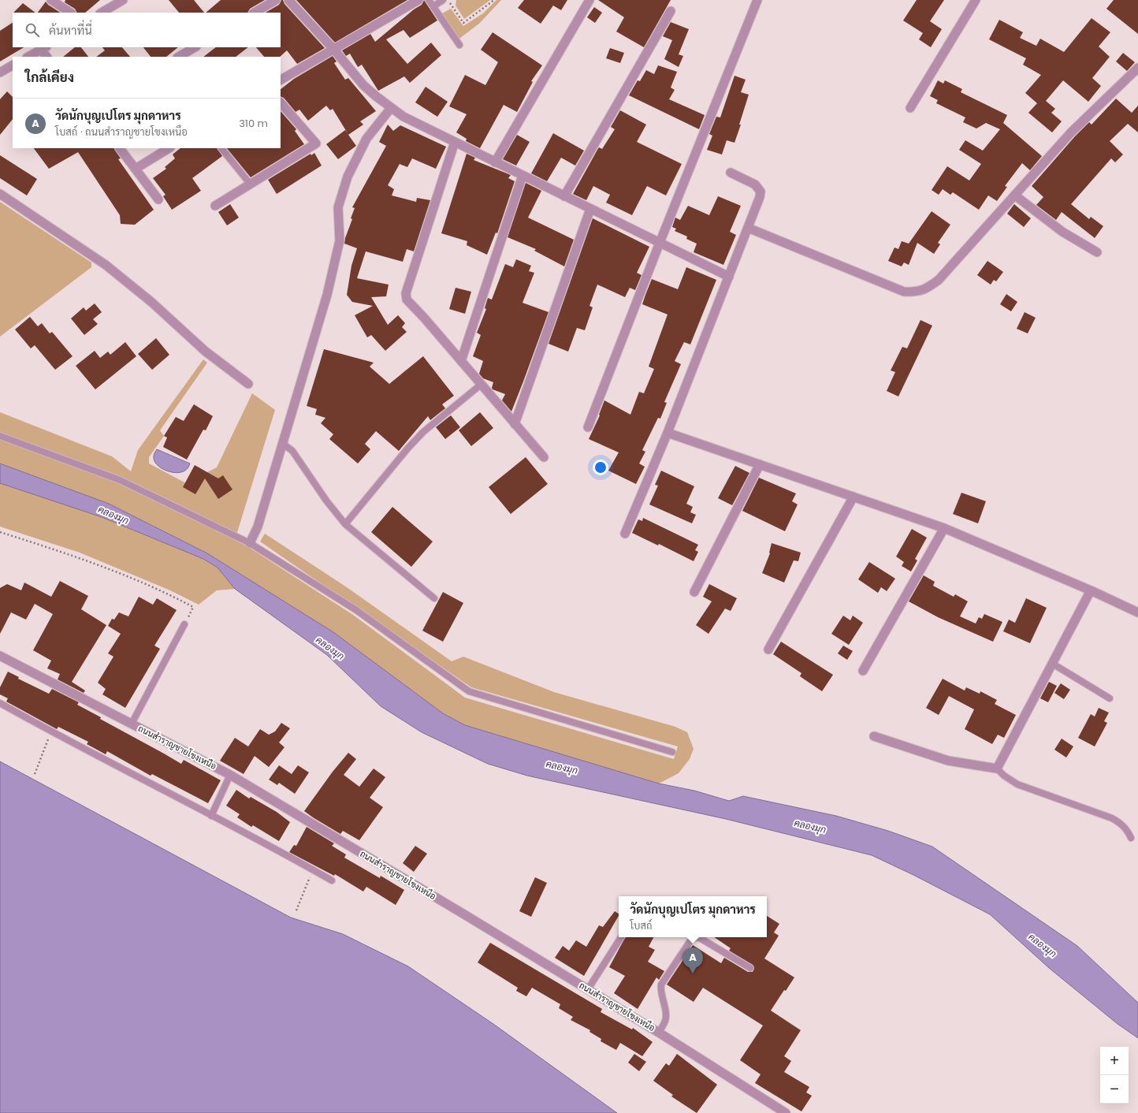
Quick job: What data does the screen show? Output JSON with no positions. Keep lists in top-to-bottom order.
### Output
{
  "streets": {
    "street": ["ถนนสำราญชายโขงเหนือ"]
  },
  "water": ["คลองมุก"],
  "page": {
    "search": "ค้นหาที่นี่",
    "heading": "ใกล้เคียง",
    "list": [
      {
        "mark": "A",
        "name": "วัดนักบุญเปโตร มุกดาหาร",
        "note": "โบสถ์ · ถนนสำราญชายโขงเหนือ",
        "value": "310 m"
      }
    ],
    "popup": ["วัดนักบุญเปโตร มุกดาหาร", "โบสถ์"],
    "pins": "A",
    "map_buttons": ["+", "−"]
  }
}
